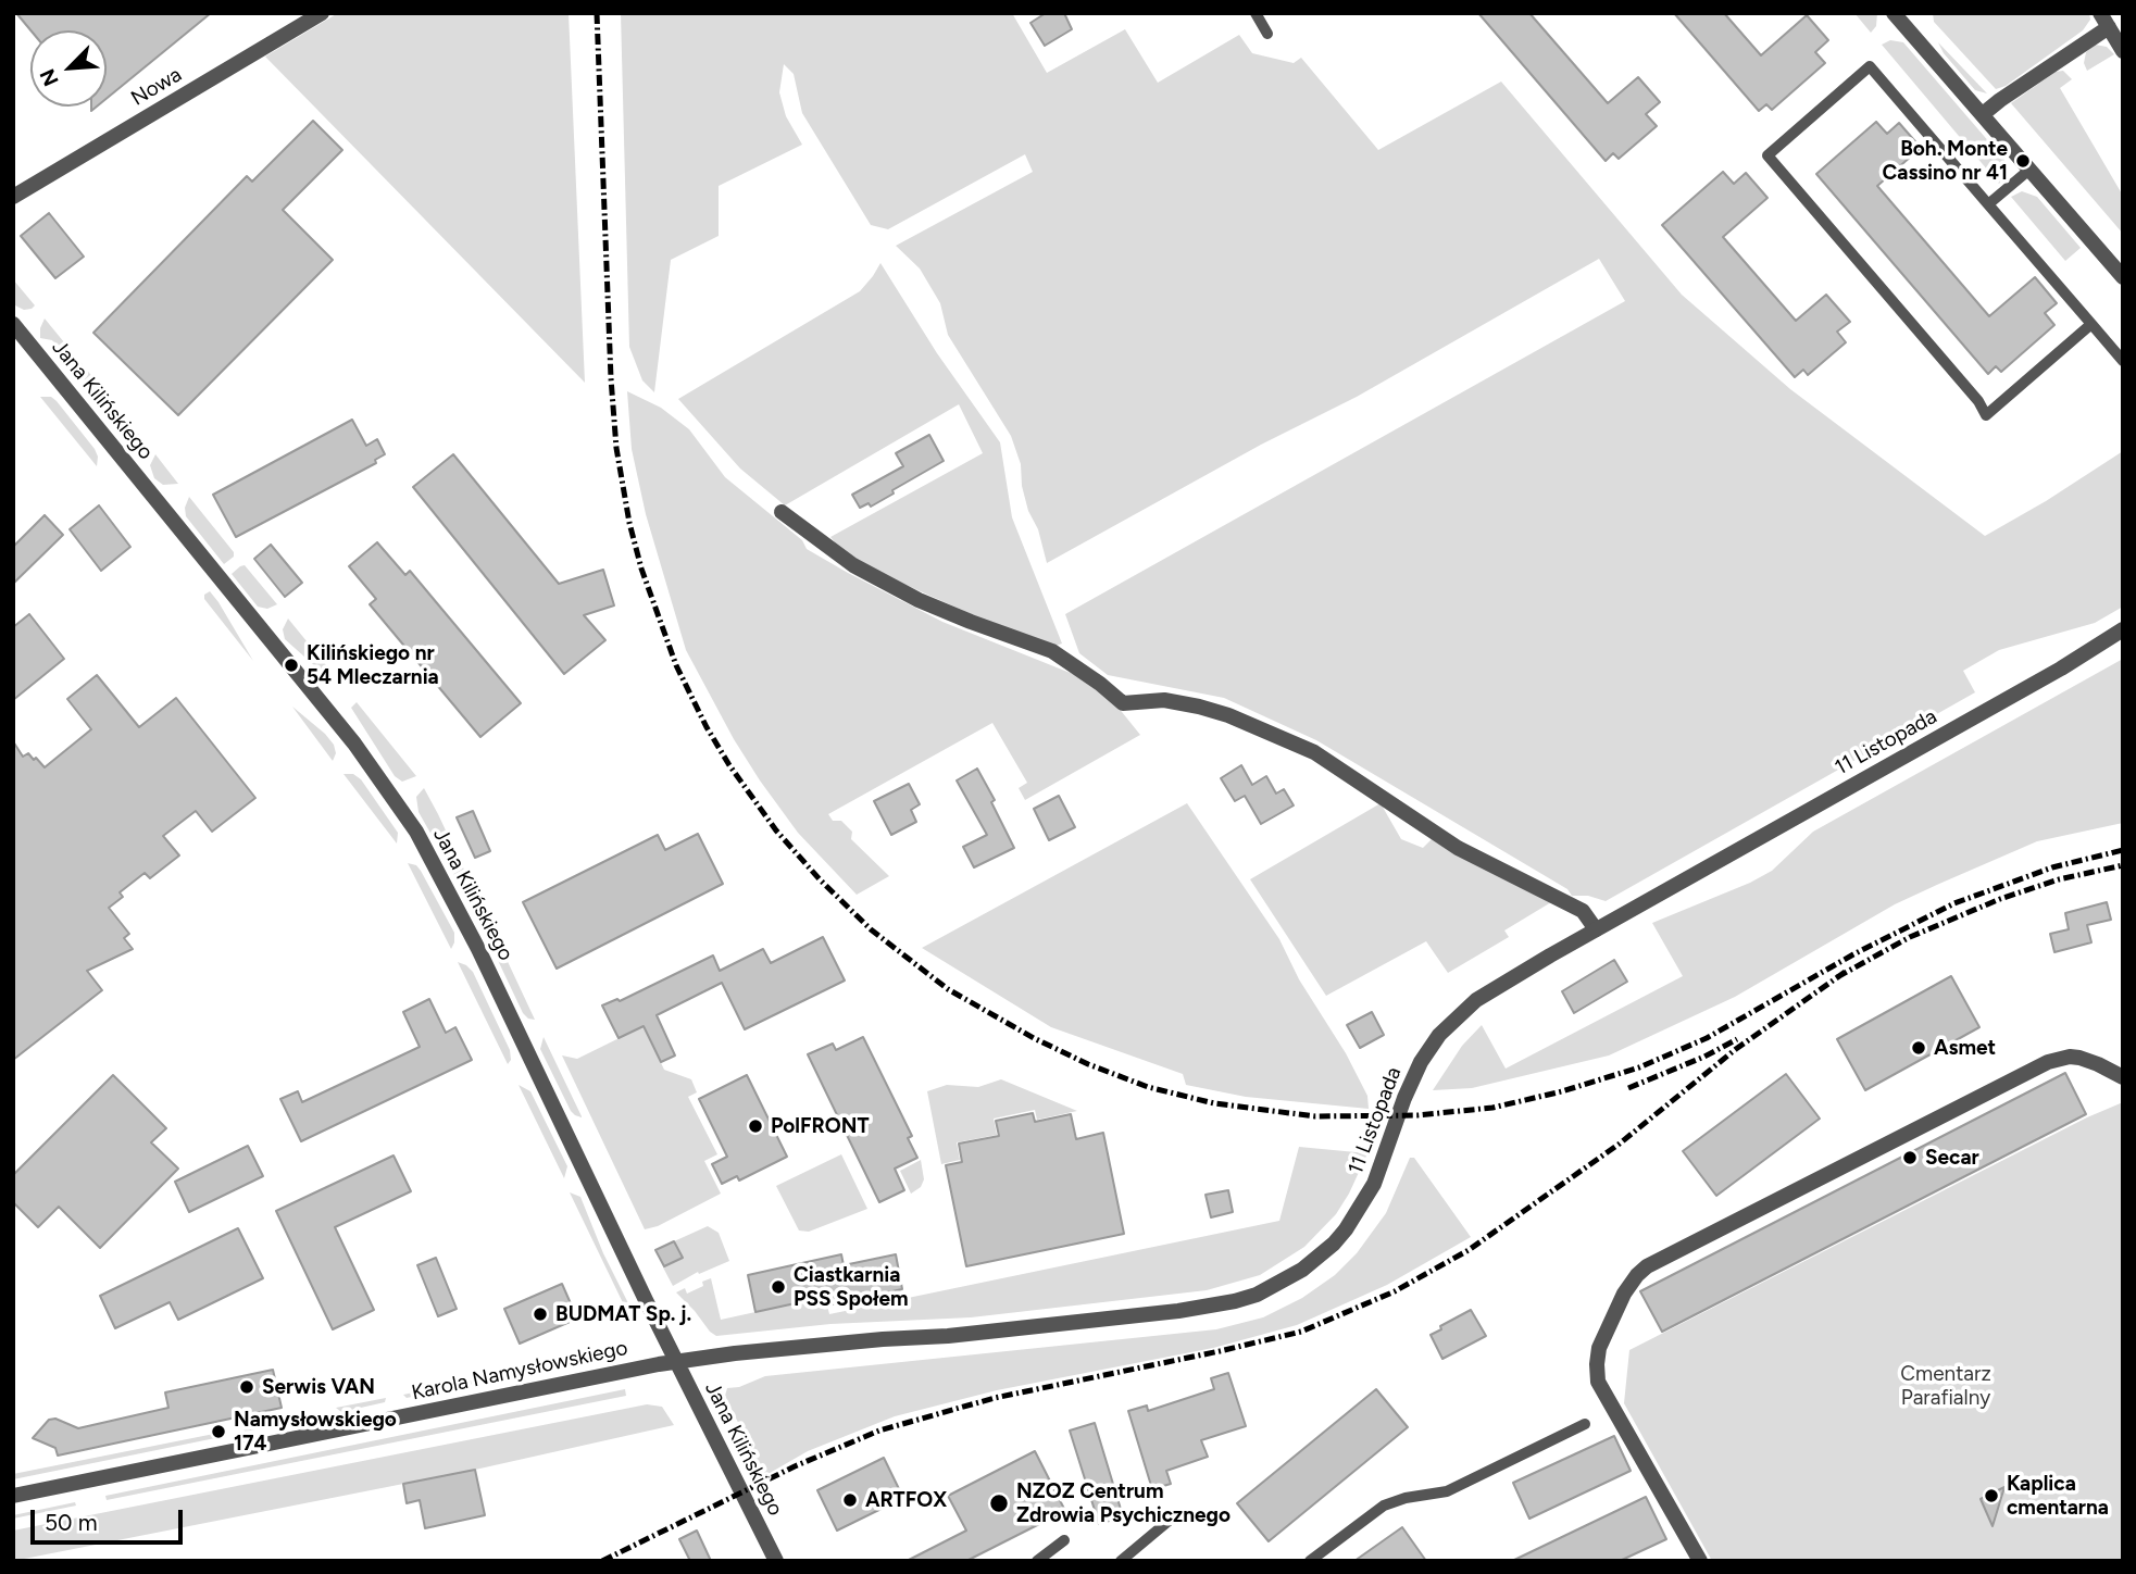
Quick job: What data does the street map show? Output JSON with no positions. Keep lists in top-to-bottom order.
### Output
{
  "streets": {
    "street": [
      "Nowa",
      "Jana Kilińskiego",
      "11 Listopada",
      "Karola Namysłowskiego"
    ]
  },
  "crossings": [
    ["Jana Kilińskiego", "11 Listopada"],
    ["Jana Kilińskiego", "Karola Namysłowskiego"],
    ["11 Listopada", "Karola Namysłowskiego"]
  ],
  "parks": ["Cmentarz Parafialny"],
  "places": [
    "Boh. Monte Cassino nr 41",
    "Kilińskiego nr 54 Mleczarnia",
    "Asmet",
    "PolFRONT",
    "Secar",
    "Ciastkarnia PSS Społem",
    "BUDMAT Sp. j.",
    "Serwis VAN",
    "Namysłowskiego 174",
    "Kaplica cmentarna",
    "ARTFOX",
    "NZOZ Centrum Zdrowia Psychicznego"
  ],
  "scale_bar": "50 m",
  "north": "bottom left"
}
